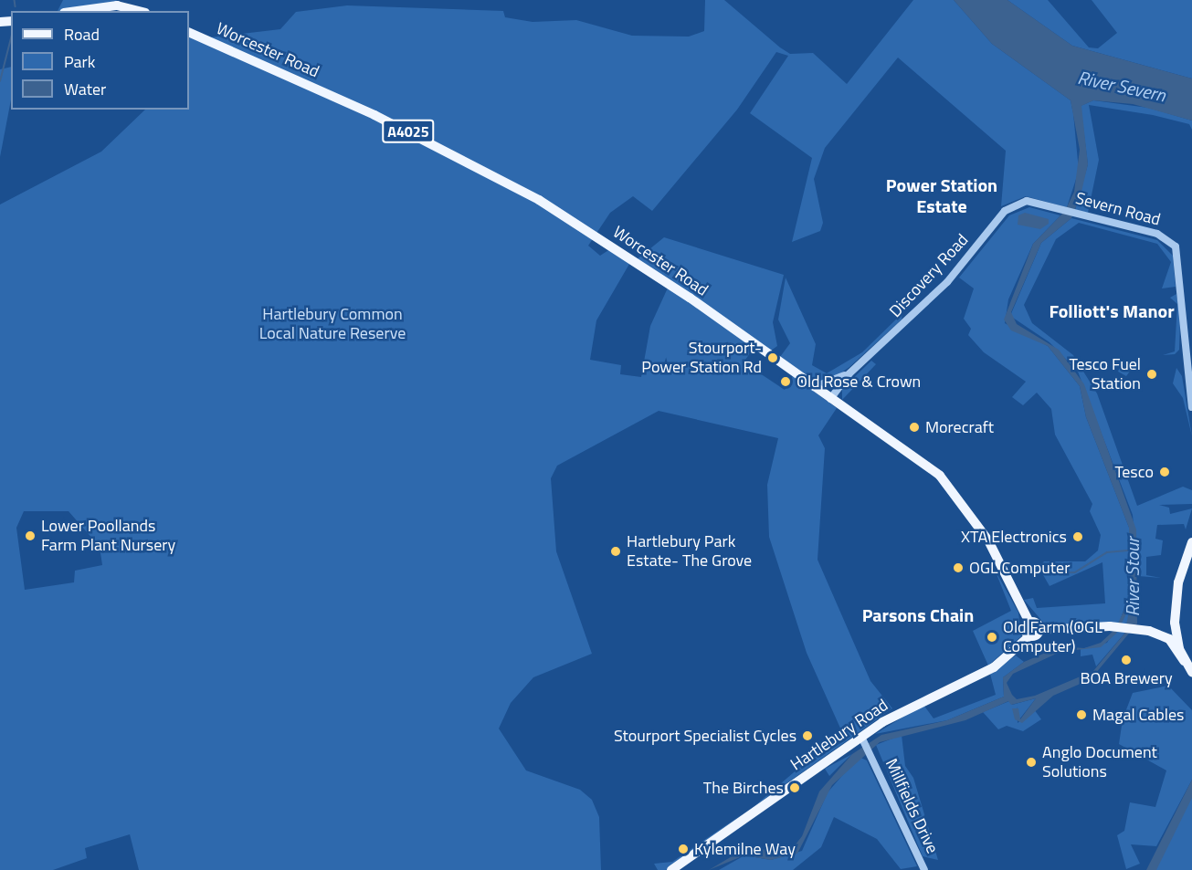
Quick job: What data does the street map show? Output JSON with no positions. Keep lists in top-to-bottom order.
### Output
{
  "streets": {
    "main road": ["Worcester Road", "A4025", "Hartlebury Road"],
    "street": ["Severn Road", "Discovery Road", "Millfields Drive"]
  },
  "crossings": [
    ["Worcester Road", "A4025"],
    ["Worcester Road", "Discovery Road"],
    ["A4025", "Hartlebury Road"],
    ["Severn Road", "Discovery Road"],
    ["Hartlebury Road", "Millfields Drive"]
  ],
  "districts": ["Power Station Estate", "Folliott's Manor", "Parsons Chain"],
  "water": ["River Severn", "River Stour"],
  "parks": ["Hartlebury Common Local Nature Reserve"],
  "places": [
    "Stourport- Power Station Rd",
    "Tesco Fuel Station",
    "Old Rose & Crown",
    "Morecraft",
    "Tesco",
    "Lower Poollands Farm Plant Nursery",
    "XTA Electronics",
    "Hartlebury Park Estate- The Grove",
    "OGL Computer",
    "Old Farm (OGL Computer)",
    "BOA Brewery",
    "Magal Cables",
    "Stourport Specialist Cycles",
    "Anglo Document Solutions",
    "The Birches",
    "Kylemilne Way"
  ],
  "legend": ["Road", "Park", "Water"]
}
